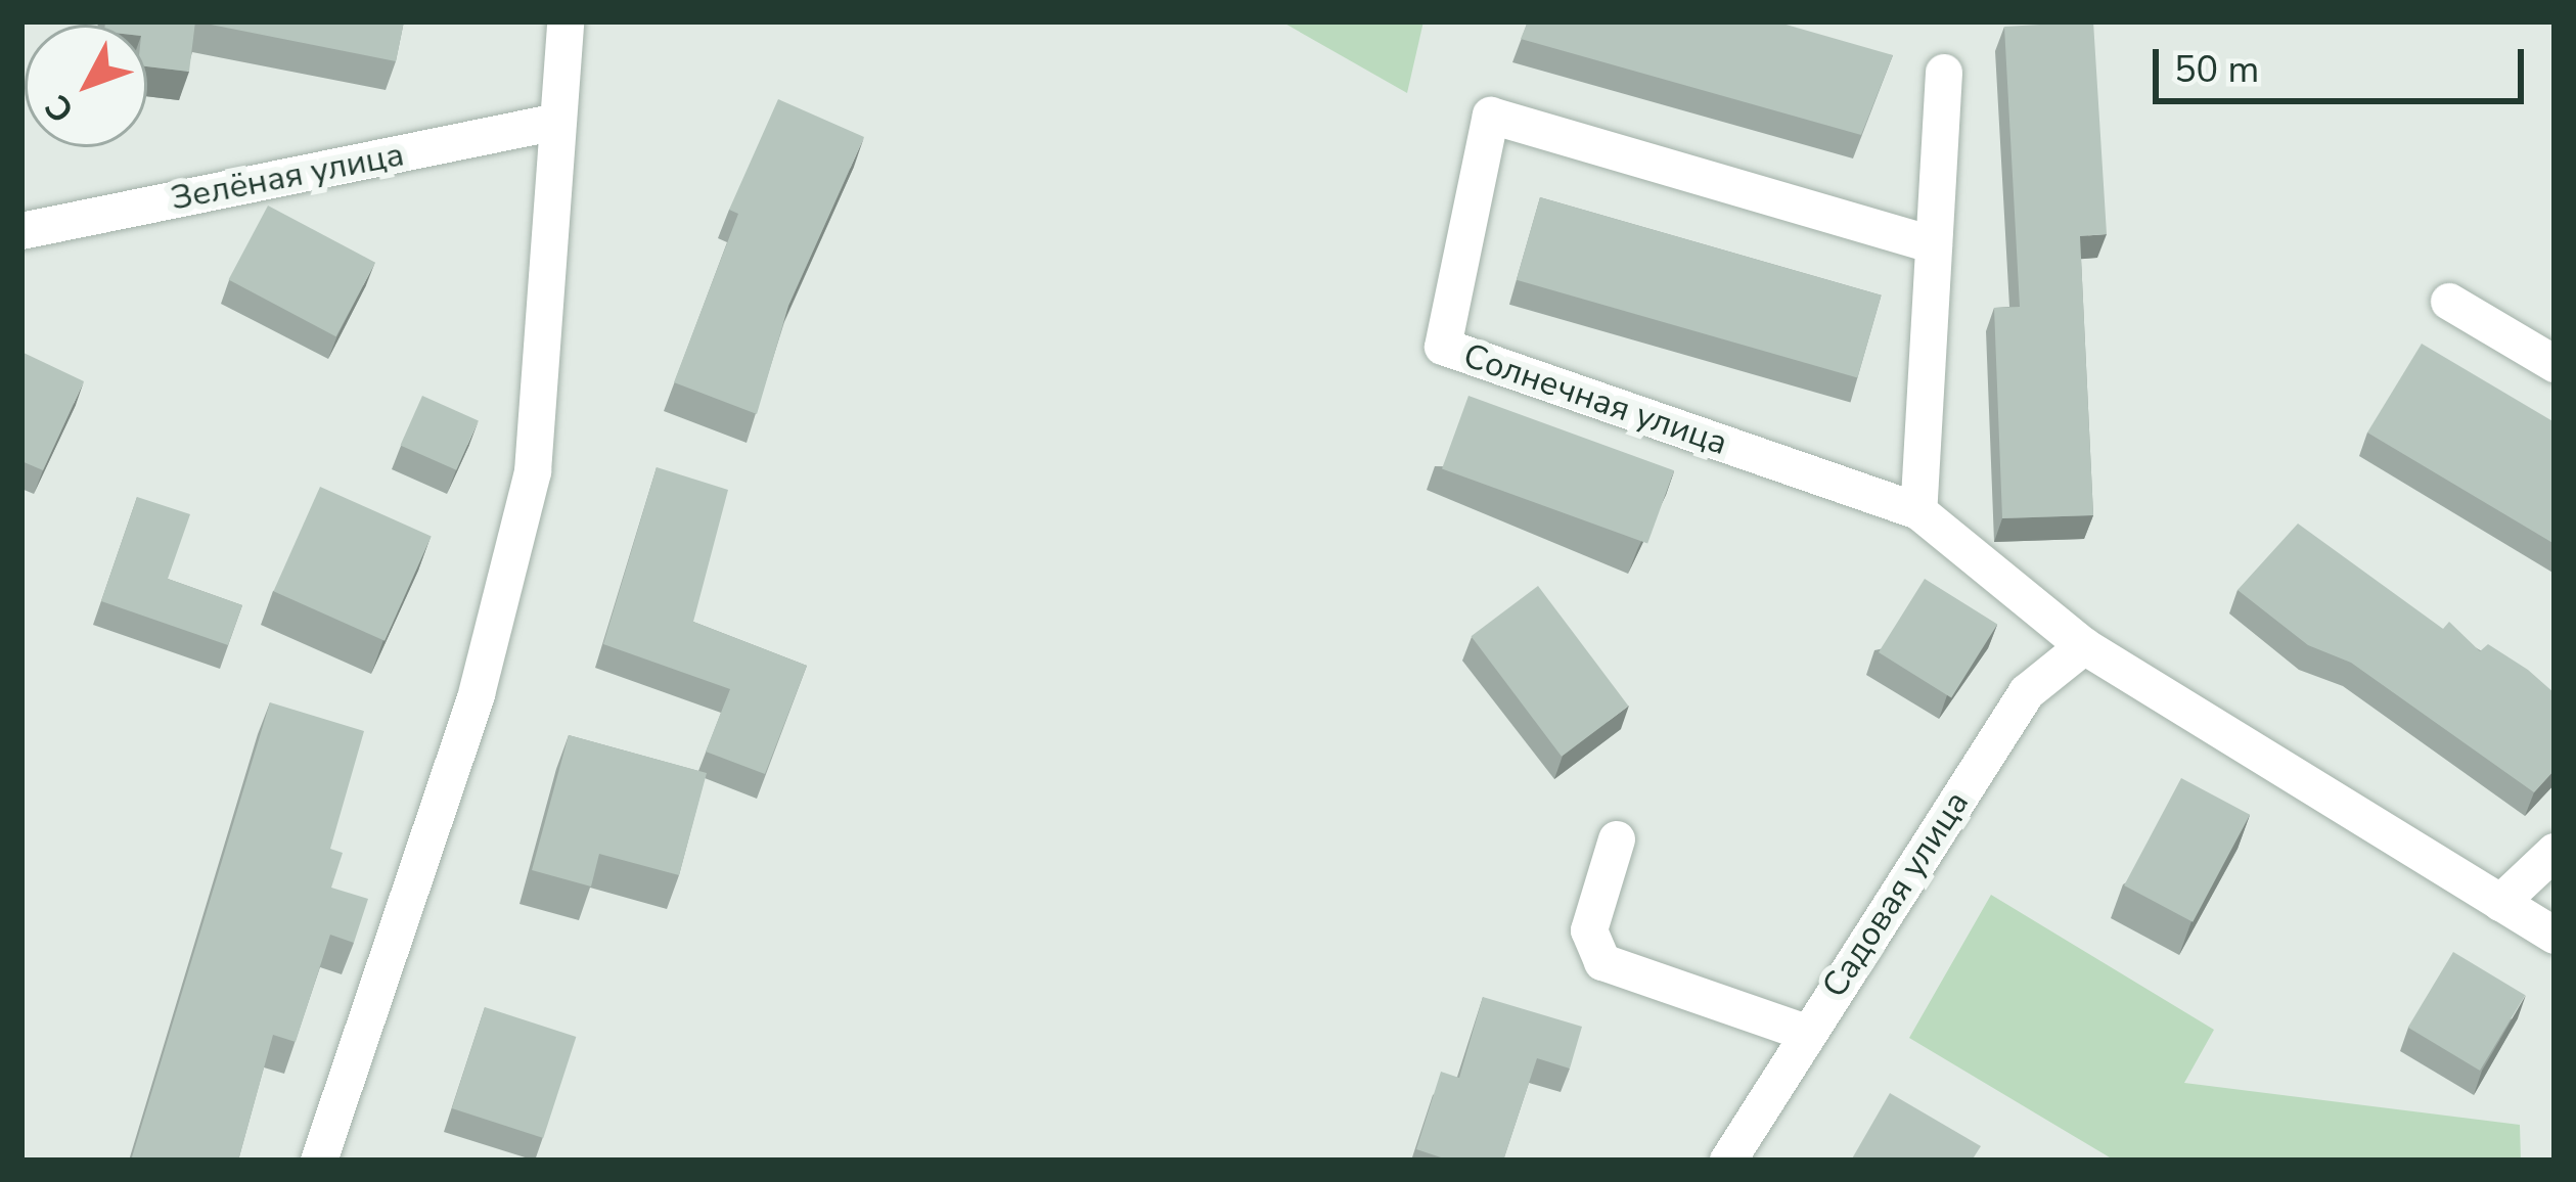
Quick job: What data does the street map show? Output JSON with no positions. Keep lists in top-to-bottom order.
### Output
{
  "streets": {
    "street": ["Зелёная улица", "Солнечная улица", "Садовая улица"]
  },
  "crossings": [
    ["Солнечная улица", "Садовая улица"]
  ],
  "scale_bar": "50 m",
  "north": "bottom left"
}
